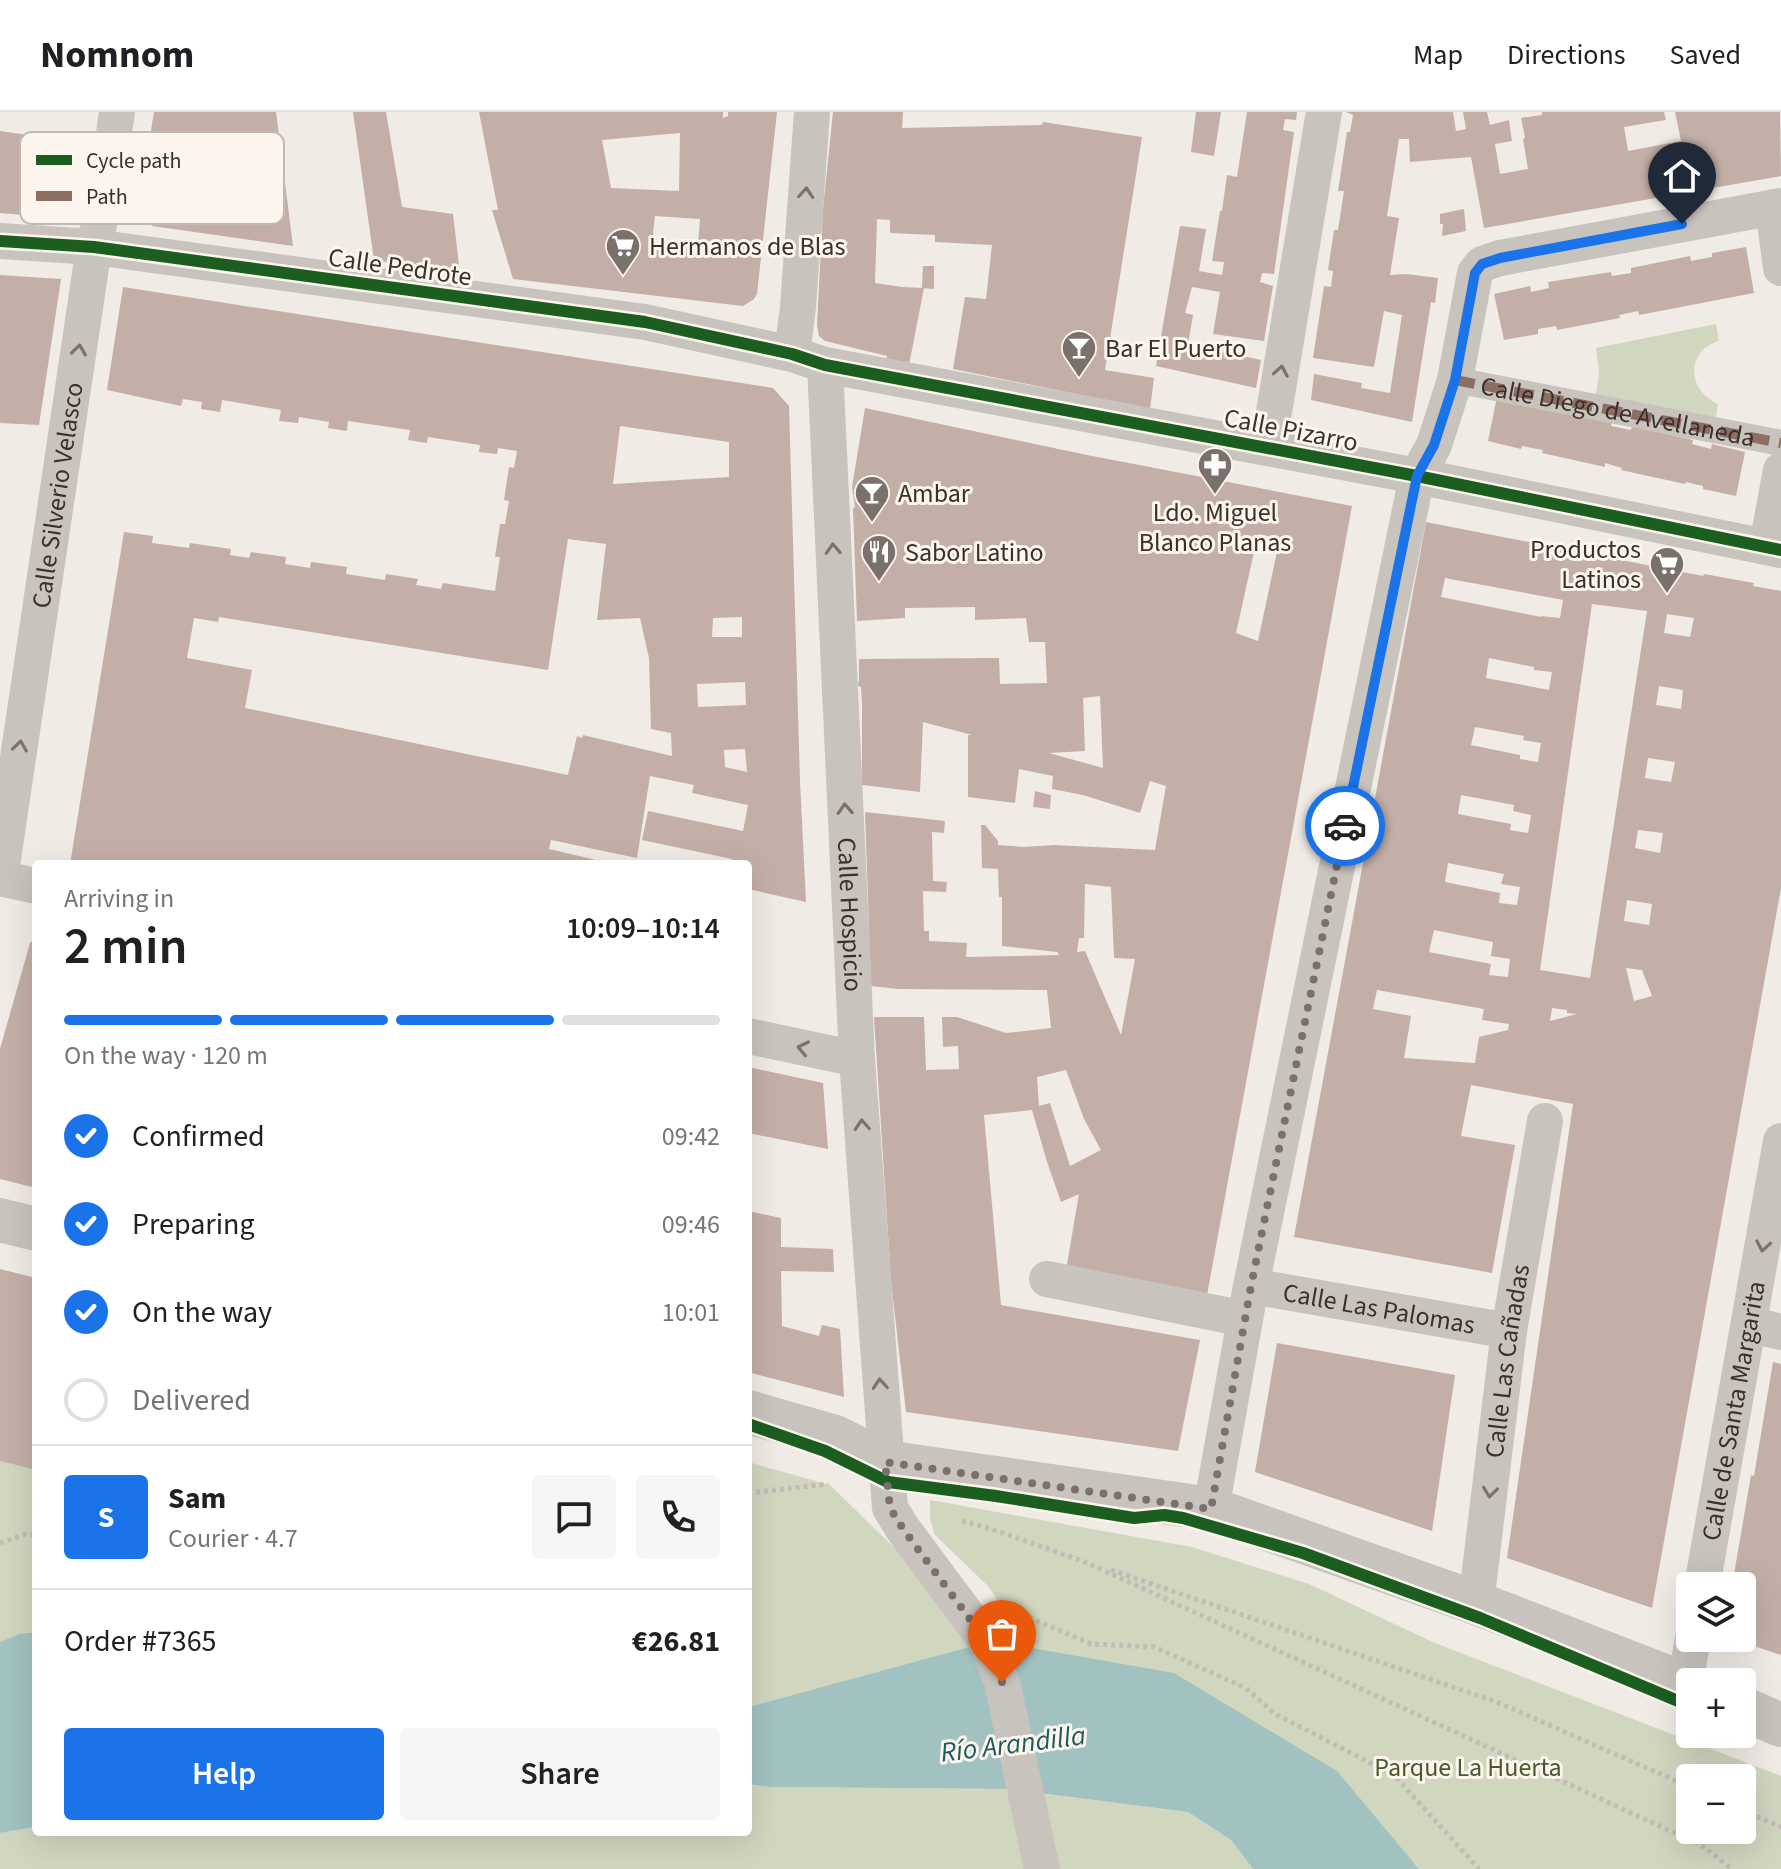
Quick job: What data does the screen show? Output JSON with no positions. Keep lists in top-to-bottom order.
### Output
{
  "streets": {
    "street": [
      "Calle Pedrote",
      "Calle Diego de Avellaneda",
      "Calle Pizarro",
      "Calle Silverio Velasco",
      "Calle Hospicio",
      "Calle Las Palomas",
      "Calle Las Cañadas",
      "Calle de Santa Margarita"
    ]
  },
  "crossings": [
    ["Calle Pedrote", "Calle Pizarro"],
    ["Calle Pedrote", "Calle Silverio Velasco"],
    ["Calle Pedrote", "Calle Hospicio"],
    ["Calle Pizarro", "Calle Hospicio"],
    ["Calle Las Palomas", "Calle Las Cañadas"]
  ],
  "one_way": ["Calle Silverio Velasco", "Calle Hospicio", "Calle de Santa Margarita"],
  "water": ["Río Arandilla"],
  "parks": ["Parque La Huerta"],
  "places": {
    "supermarket": ["Hermanos de Blas", "Productos Latinos"],
    "bar": ["Bar El Puerto", "Ambar"],
    "pharmacy": ["Ldo. Miguel Blanco Planas"],
    "restaurant": ["Sabor Latino"]
  },
  "legend": ["Cycle path", "Path"],
  "page": {
    "header": "Nomnom",
    "nav": ["Map", "Directions", "Saved"],
    "heading": ["2 min", "Arriving in", "10:09–10:14"],
    "panel": [
      "Sam",
      "Courier · 4.7",
      "Order #7365",
      "€26.81"
    ],
    "bar": "On the way · 120 m",
    "list": [
      ["Confirmed", "09:42"],
      ["Preparing", "09:46"],
      ["On the way", "10:01"],
      "Delivered"
    ],
    "round": "S",
    "map_buttons": ["+", "−"],
    "buttons": ["Help", "Share"]
  }
}
